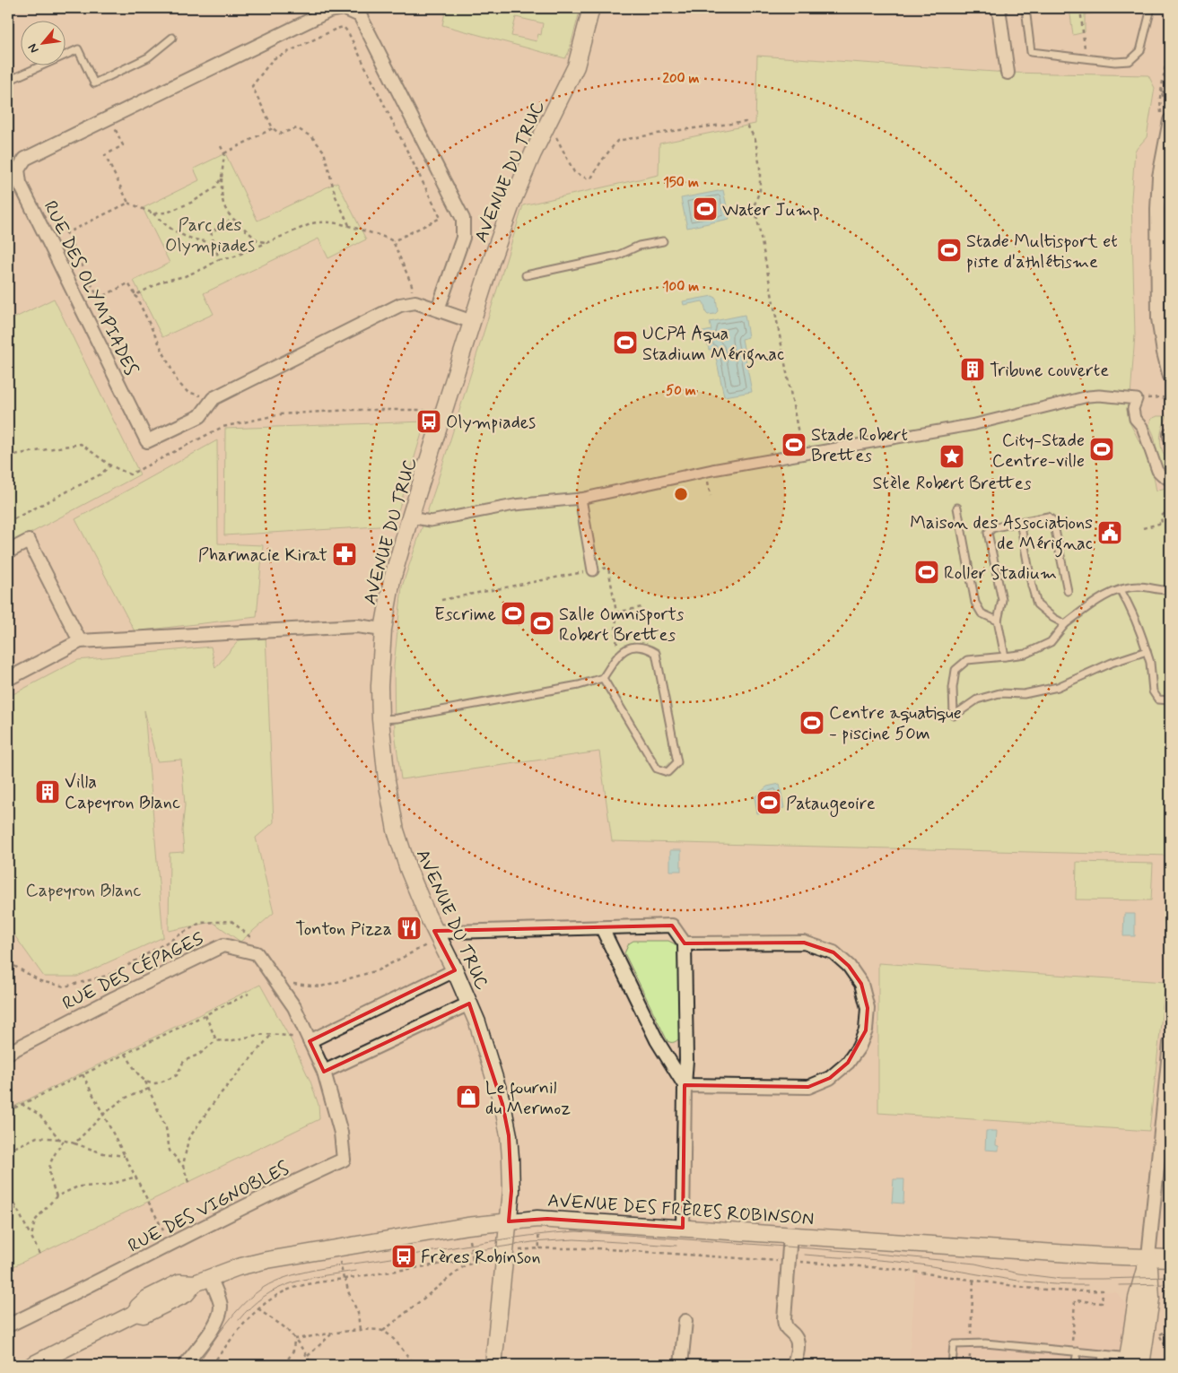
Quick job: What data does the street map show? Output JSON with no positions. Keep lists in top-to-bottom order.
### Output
{
  "streets": {
    "street": [
      "AVENUE DU TRUC",
      "RUE DES OLYMPIADES",
      "RUE DES CÉPAGES",
      "RUE DES VIGNOBLES",
      "AVENUE DES FRÈRES ROBINSON"
    ]
  },
  "crossings": [
    ["AVENUE DU TRUC", "RUE DES OLYMPIADES"],
    ["AVENUE DU TRUC", "AVENUE DES FRÈRES ROBINSON"],
    ["RUE DES CÉPAGES", "RUE DES VIGNOBLES"]
  ],
  "parks": ["Parc des Olympiades", "Capeyron Blanc"],
  "places": {
    "sports": [
      "Water Jump",
      "Stade Multisport et piste d'athlétisme",
      "UCPA Aqua Stadium Mérignac",
      "Stade Robert Brettes",
      "City-Stade Centre-ville",
      "Roller Stadium",
      "Escrime",
      "Salle Omnisports Robert Brettes",
      "Centre aquatique - piscine 50m",
      "Pataugeoire"
    ],
    "building": ["Tribune couverte", "Villa Capeyron Blanc"],
    "bus stop": ["Olympiades", "Frères Robinson"],
    "place": ["Stèle Robert Brettes"],
    "public building": ["Maison des Associations de Mérignac"],
    "pharmacy": ["Pharmacie Kirat"],
    "restaurant": ["Tonton Pizza"],
    "shop": ["Le fournil du Mermoz"]
  },
  "north": "bottom left",
  "rings": [
    "200 m",
    "150 m",
    "100 m",
    "50 m"
  ]
}
